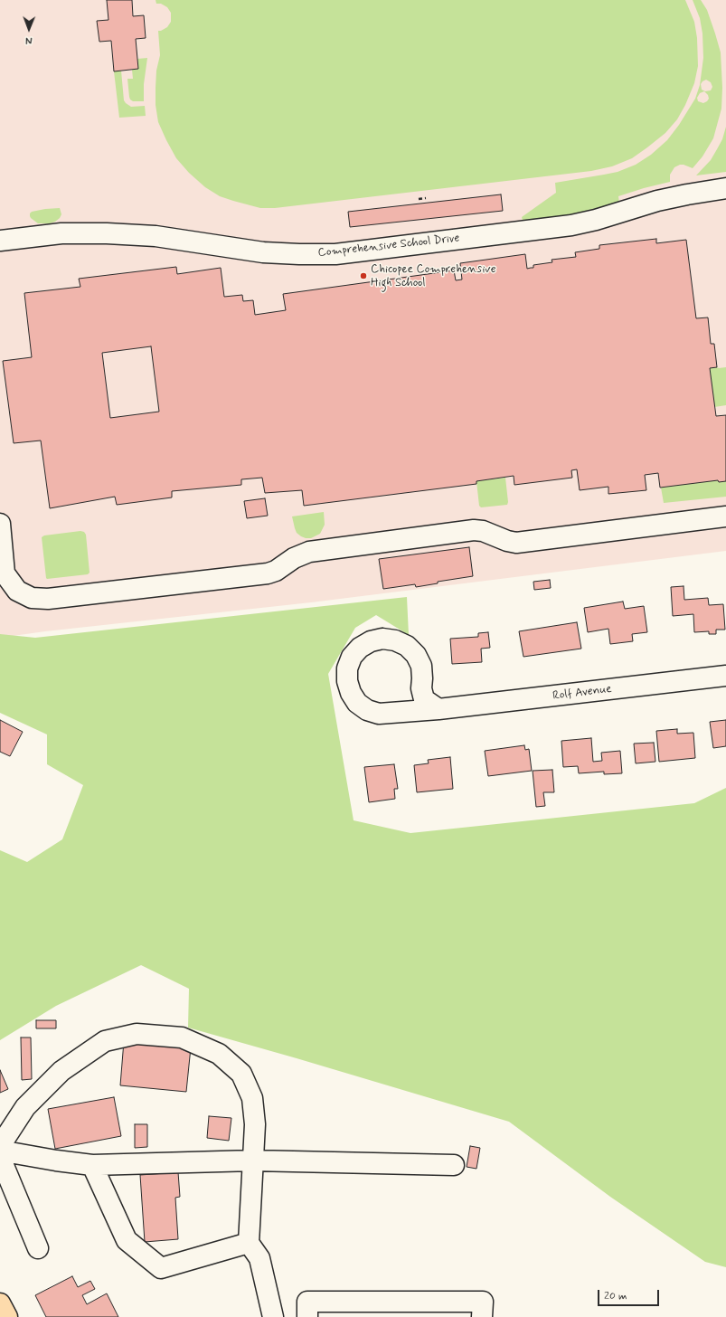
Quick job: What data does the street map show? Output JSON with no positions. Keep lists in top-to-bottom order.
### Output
{
  "streets": {
    "street": ["Comprehensive School Drive", "Rolf Avenue"]
  },
  "places": ["Chicopee Comprehensive High School"],
  "scale_bar": "20 m",
  "north": "bottom"
}
